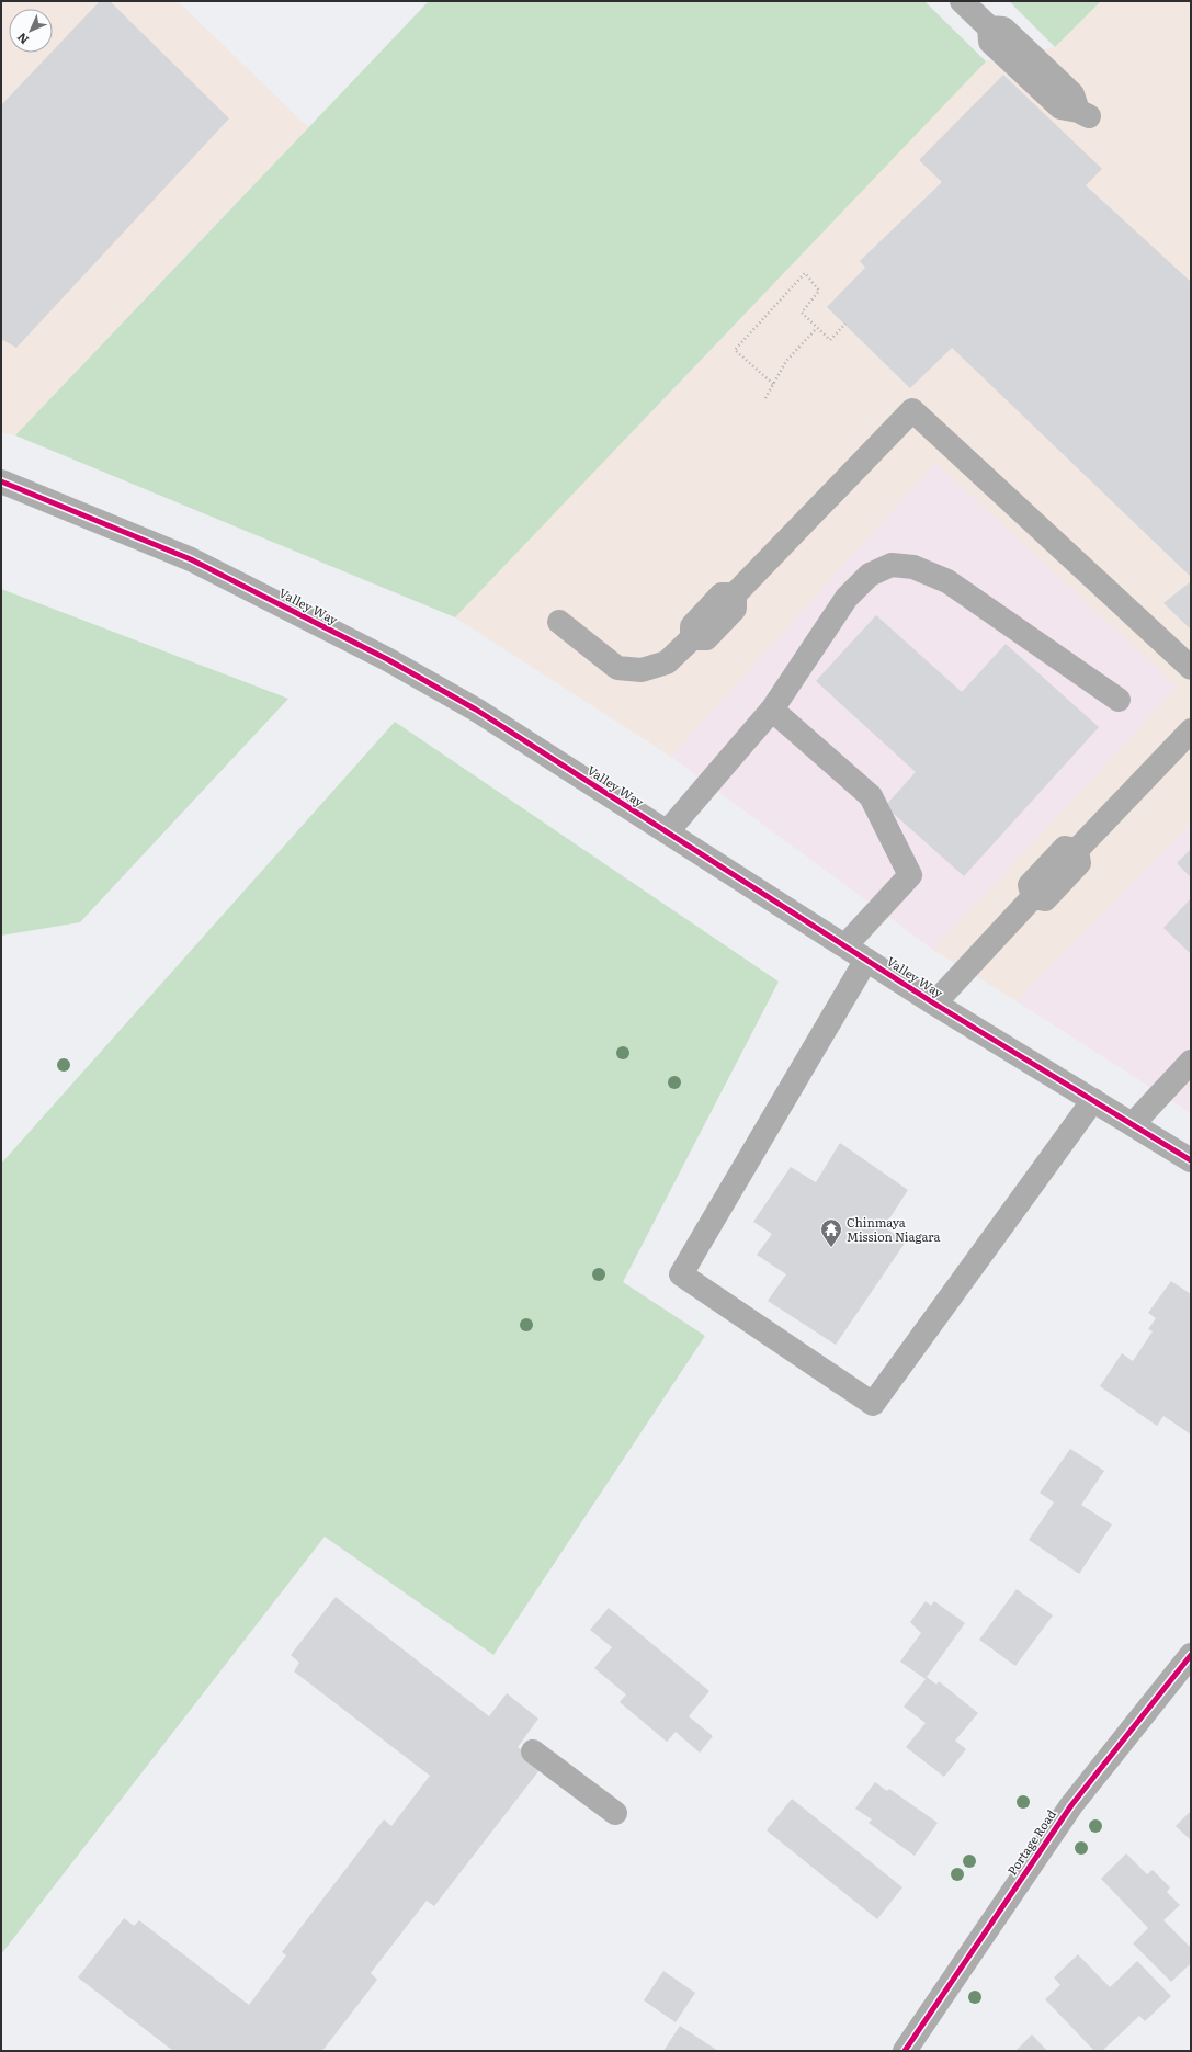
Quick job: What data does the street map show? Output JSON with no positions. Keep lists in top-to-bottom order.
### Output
{
  "streets": {
    "street": ["Valley Way", "Portage Road"]
  },
  "places": {
    "temple": ["Chinmaya Mission Niagara"]
  },
  "north": "bottom left"
}
